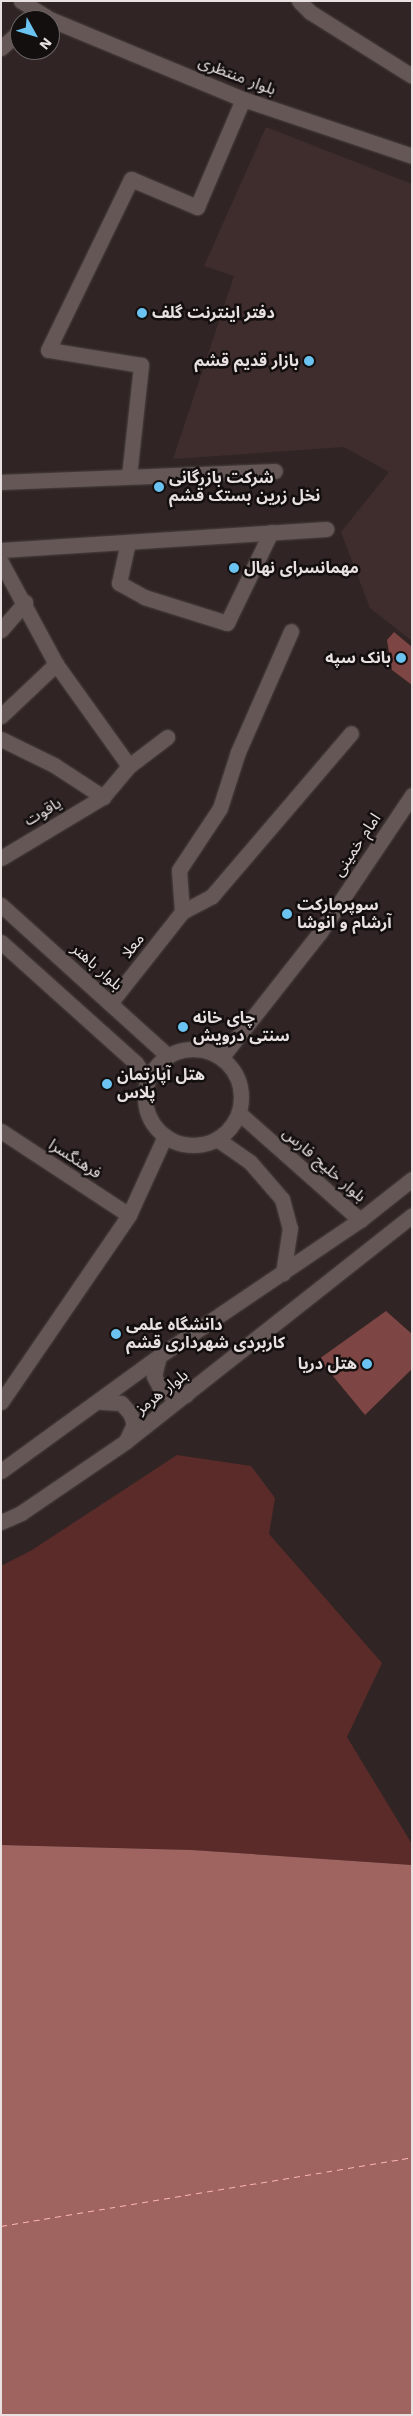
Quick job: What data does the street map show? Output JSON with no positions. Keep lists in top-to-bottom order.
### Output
{
  "streets": {
    "street": [
      "بلوار منتظری",
      "یاقوت",
      "امام خمینی",
      "معلا",
      "بلوار باهنر",
      "فرهنگسرا",
      "بلوار خلیج فارس",
      "بلوار هرمز"
    ]
  },
  "crossings": [
    ["امام خمینی", "بلوار باهنر"],
    ["امام خمینی", "بلوار خلیج فارس"],
    ["معلا", "بلوار باهنر"],
    ["بلوار باهنر", "بلوار خلیج فارس"],
    ["بلوار خلیج فارس", "بلوار هرمز"]
  ],
  "places": [
    "دفتر اینترنت گلف",
    "بازار قدیم قشم",
    "شرکت بازرگانی نخل زرین بستک قشم",
    "مهمانسرای نهال",
    "بانک سپه",
    "سوپرمارکت آرشام و انوشا",
    "چای خانه سنتی درویش",
    "هتل آپارتمان پلاس",
    "دانشگاه علمی کاربردی شهرداری قشم",
    "هتل دریا"
  ],
  "north": "bottom right"
}
